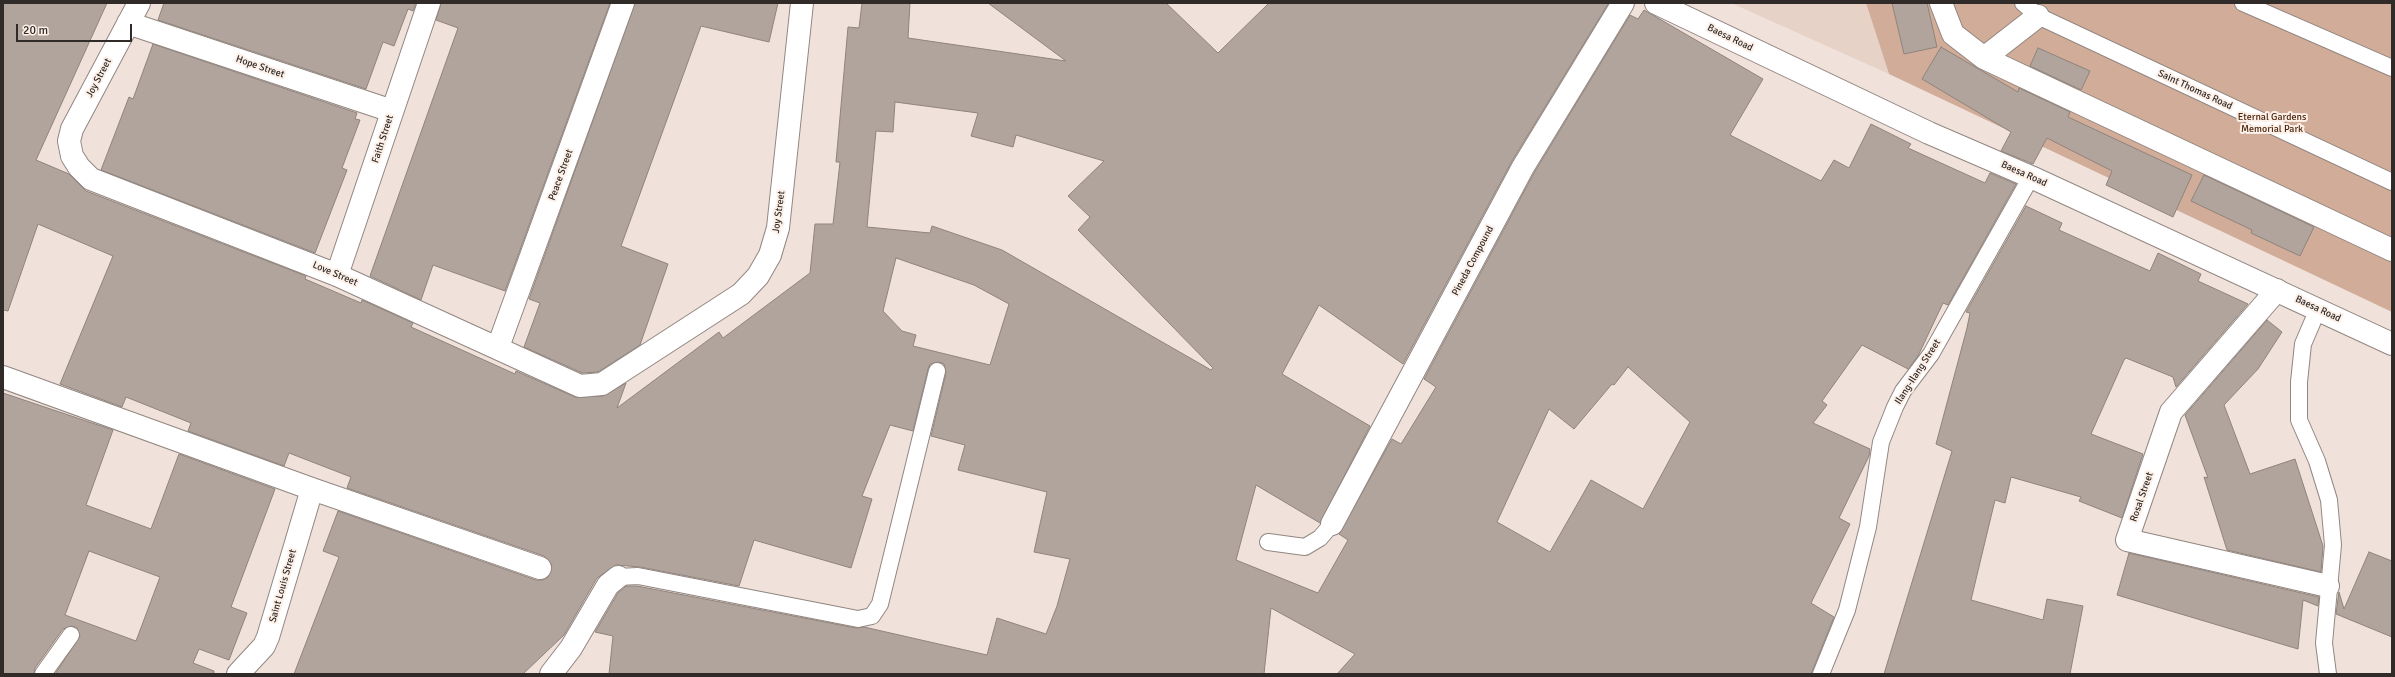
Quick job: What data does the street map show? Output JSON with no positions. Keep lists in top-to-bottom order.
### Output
{
  "streets": {
    "street": [
      "Baesa Road",
      "Hope Street",
      "Joy Street",
      "Faith Street",
      "Peace Street",
      "Pineda Compound",
      "Love Street",
      "Rosal Street",
      "Saint Louis Street"
    ],
    "lane": ["Saint Thomas Road", "Ilang-Ilang Street"]
  },
  "crossings": [
    ["Baesa Road", "Ilang-Ilang Street"],
    ["Baesa Road", "Rosal Street"],
    ["Hope Street", "Joy Street"],
    ["Hope Street", "Faith Street"],
    ["Joy Street", "Love Street"],
    ["Faith Street", "Love Street"],
    ["Peace Street", "Love Street"]
  ],
  "parks": ["Eternal Gardens Memorial Park"],
  "scale_bar": "20 m"
}
